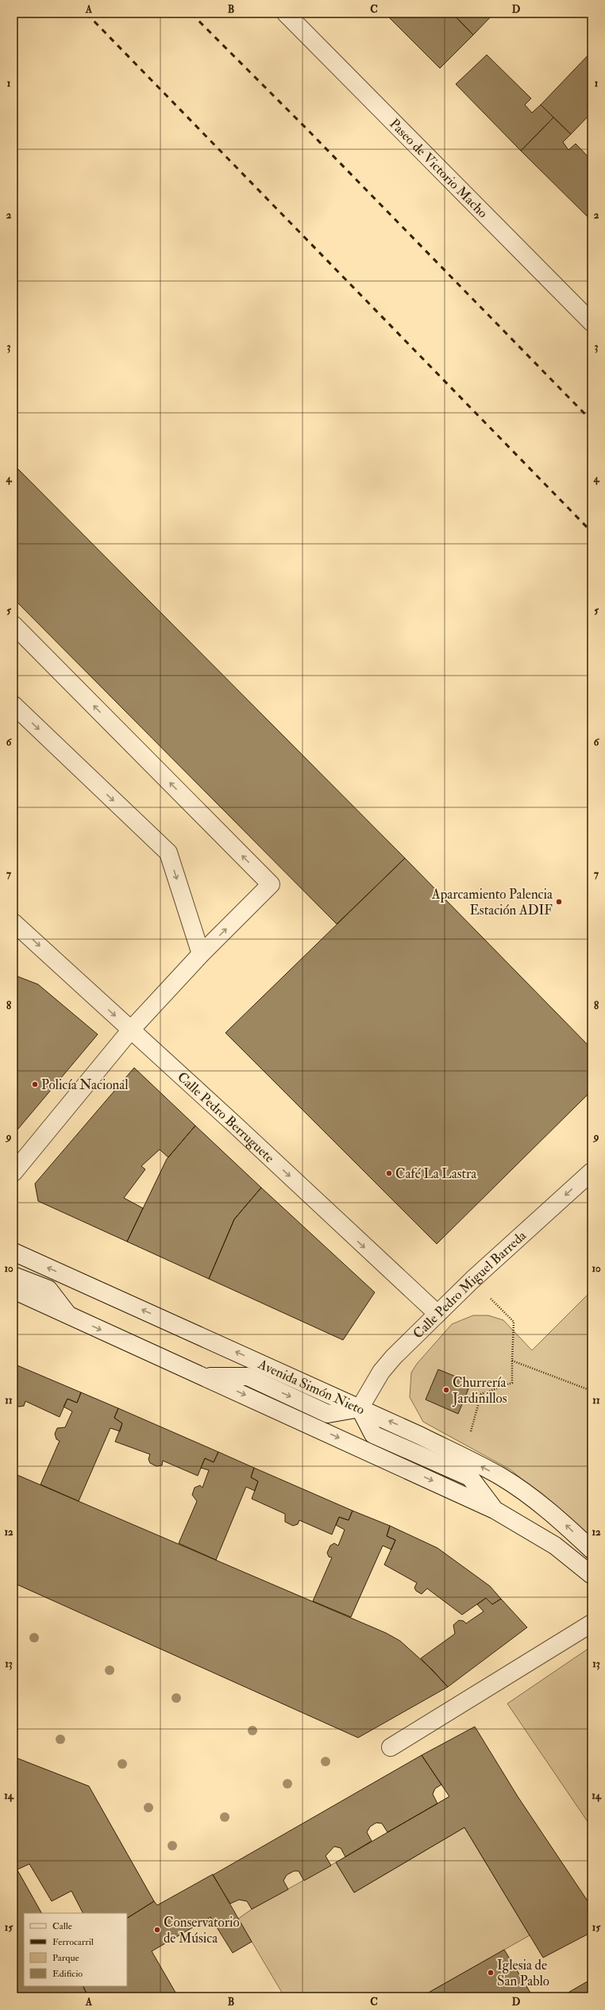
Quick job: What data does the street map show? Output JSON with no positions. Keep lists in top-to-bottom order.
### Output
{
  "streets": {
    "street": [
      "Paseo de Victorio Macho",
      "Calle Pedro Berruguete",
      "Calle Pedro Miguel Barreda",
      "Avenida Simón Nieto"
    ]
  },
  "crossings": [
    ["Calle Pedro Berruguete", "Calle Pedro Miguel Barreda"],
    ["Calle Pedro Miguel Barreda", "Avenida Simón Nieto"]
  ],
  "one_way": ["Calle Pedro Berruguete", "Calle Pedro Miguel Barreda"],
  "places": [
    "Aparcamiento Palencia Estación ADIF",
    "Policía Nacional",
    "Café La Lastra",
    "Churrería Jardinillos",
    "Conservatorio de Música",
    "Iglesia de San Pablo"
  ],
  "legend": [
    "Calle",
    "Ferrocarril",
    "Parque",
    "Edificio"
  ],
  "grid": {
    "columns": [
      "A",
      "B",
      "C",
      "D"
    ],
    "rows": [
      "1",
      "2",
      "3",
      "4",
      "5",
      "6",
      "7",
      "8",
      "9",
      "10",
      "11",
      "12",
      "13",
      "14",
      "15"
    ]
  }
}
